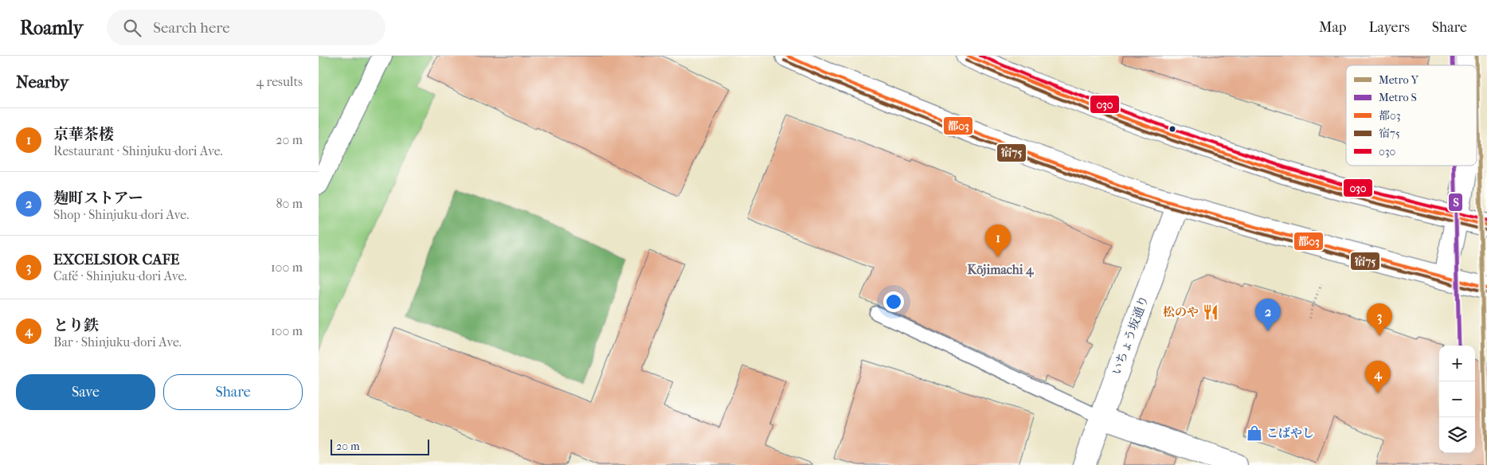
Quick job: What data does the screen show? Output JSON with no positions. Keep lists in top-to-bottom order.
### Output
{
  "streets": {
    "main road": ["いちょう坂通り"]
  },
  "districts": ["Kōjimachi 4"],
  "places": {
    "restaurant": ["松のや"],
    "shop": ["こばやし"]
  },
  "lines": [
    "metro line Y",
    "metro line S",
    "transit line 都03",
    "transit line 030",
    "transit line 宿75"
  ],
  "legend": [
    "Metro Y",
    "Metro S",
    "都03",
    "宿75",
    "030"
  ],
  "scale_bar": "20 m",
  "page": {
    "header": "Roamly",
    "search": "Search here",
    "nav": ["Map", "Layers", "Share"],
    "heading": ["Nearby", "4 results"],
    "list": [
      {
        "mark": "1",
        "name": "京華茶楼",
        "note": "Restaurant · Shinjuku-dori Ave.",
        "value": "20 m"
      },
      {
        "mark": "2",
        "name": "麹町ストアー",
        "note": "Shop · Shinjuku-dori Ave.",
        "value": "80 m"
      },
      {
        "mark": "3",
        "name": "EXCELSIOR CAFE",
        "note": "Café · Shinjuku-dori Ave.",
        "value": "100 m"
      },
      {
        "mark": "4",
        "name": "とり鉄",
        "note": "Bar · Shinjuku-dori Ave.",
        "value": "100 m"
      }
    ],
    "pins": [
      "1",
      "2",
      "3",
      "4"
    ],
    "map_buttons": ["+", "−"],
    "buttons": ["Save", "Share"],
    "scale": "20 m"
  }
}
